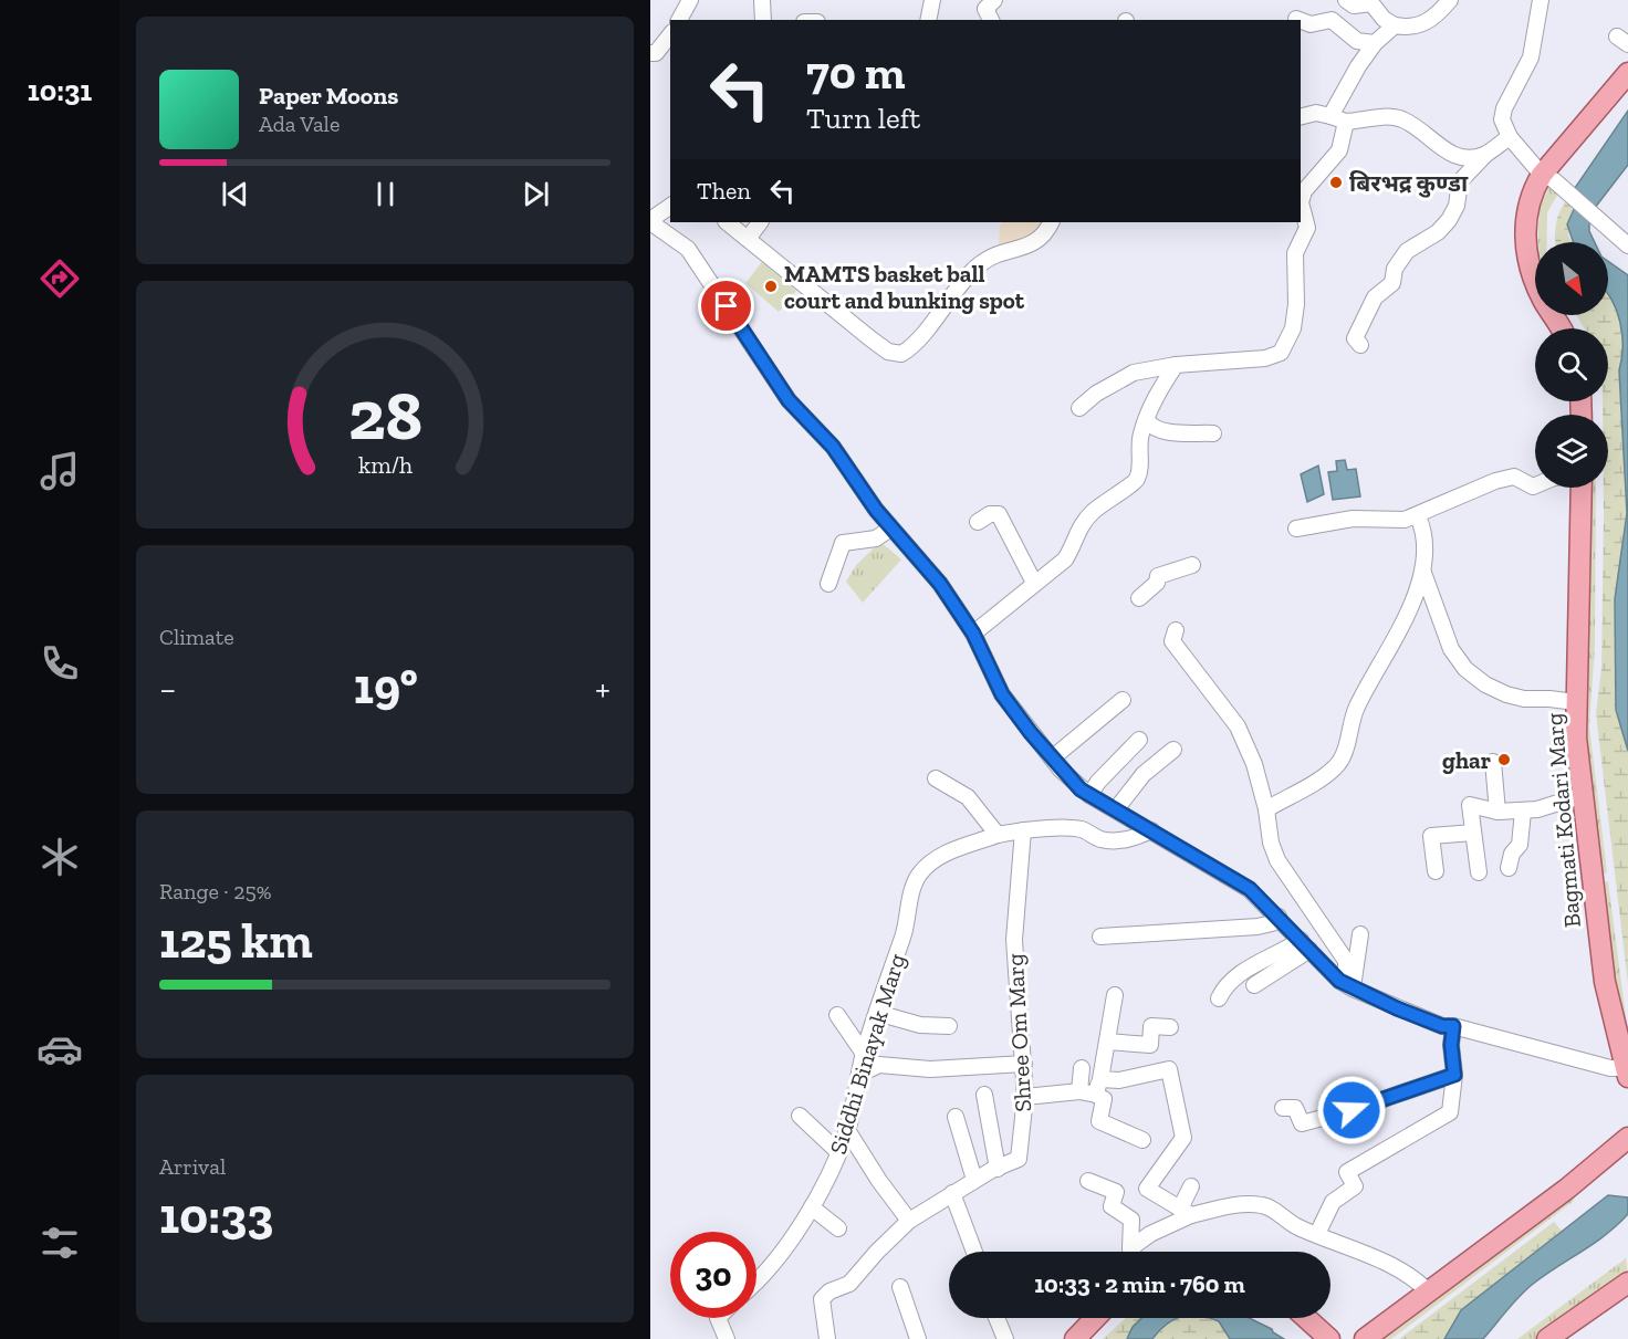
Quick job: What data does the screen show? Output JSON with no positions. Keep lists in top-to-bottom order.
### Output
{
  "streets": {
    "main road": ["Bagmati Kodari Marg"],
    "street": ["Shree Om Marg", "Siddhi Binayak Marg"]
  },
  "crossings": [
    ["Shree Om Marg", "Siddhi Binayak Marg"]
  ],
  "places": ["बिरभद्र कुण्डा", "MAMTS basket ball court and bunking spot", "ghar"],
  "north": "bottom right",
  "page": {
    "tabs": "10:31",
    "turn": ["70 m", "Turn left"],
    "song": ["Paper Moons", "Ada Vale"],
    "then": "Then",
    "tile": [
      "Climate",
      ["Range · 25%", "125 km"],
      ["Arrival", "10:33"]
    ],
    "heat": ["−", "19°", "+"],
    "limit": "30",
    "trip": "10:33 · 2 min · 760 m",
    "gauge": ["28", "km/h"]
  }
}
